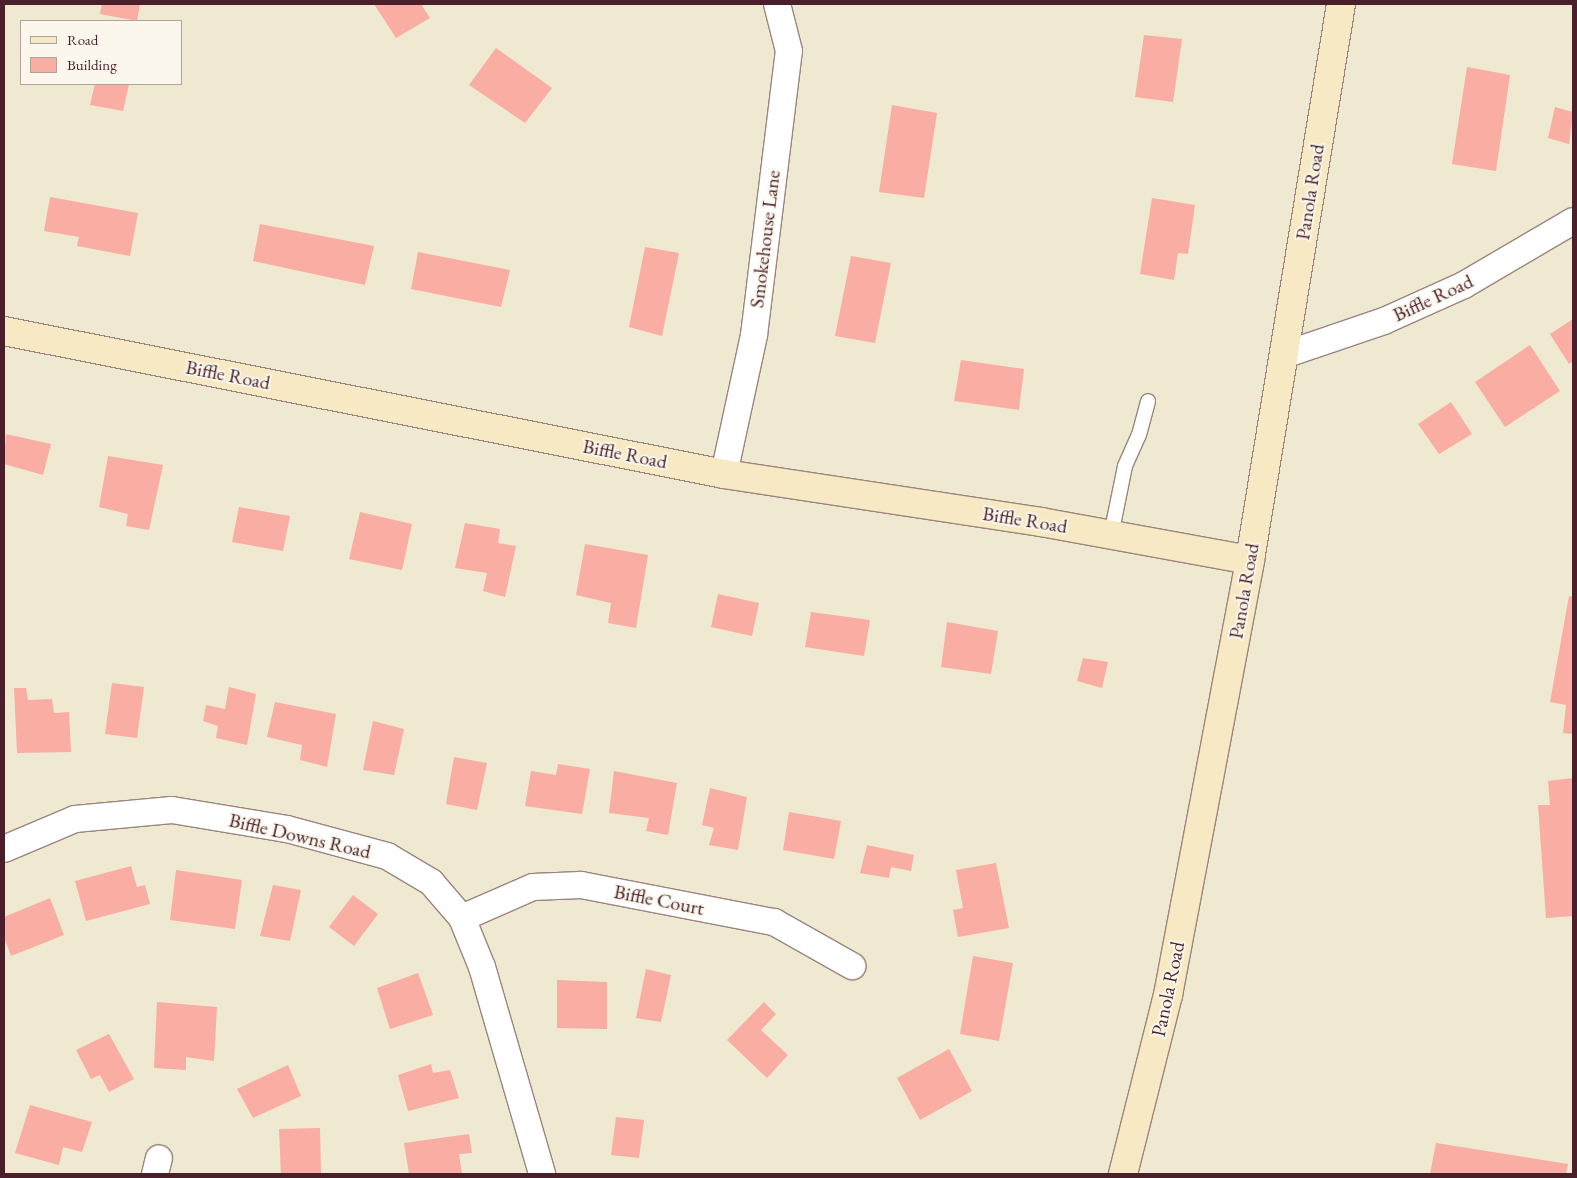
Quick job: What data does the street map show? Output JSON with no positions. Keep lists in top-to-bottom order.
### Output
{
  "streets": {
    "street": [
      "Panola Road",
      "Smokehouse Lane",
      "Biffle Road",
      "Biffle Downs Road",
      "Biffle Court"
    ]
  },
  "crossings": [
    ["Panola Road", "Biffle Road"],
    ["Smokehouse Lane", "Biffle Road"],
    ["Biffle Downs Road", "Biffle Court"]
  ],
  "legend": ["Road", "Building"]
}
